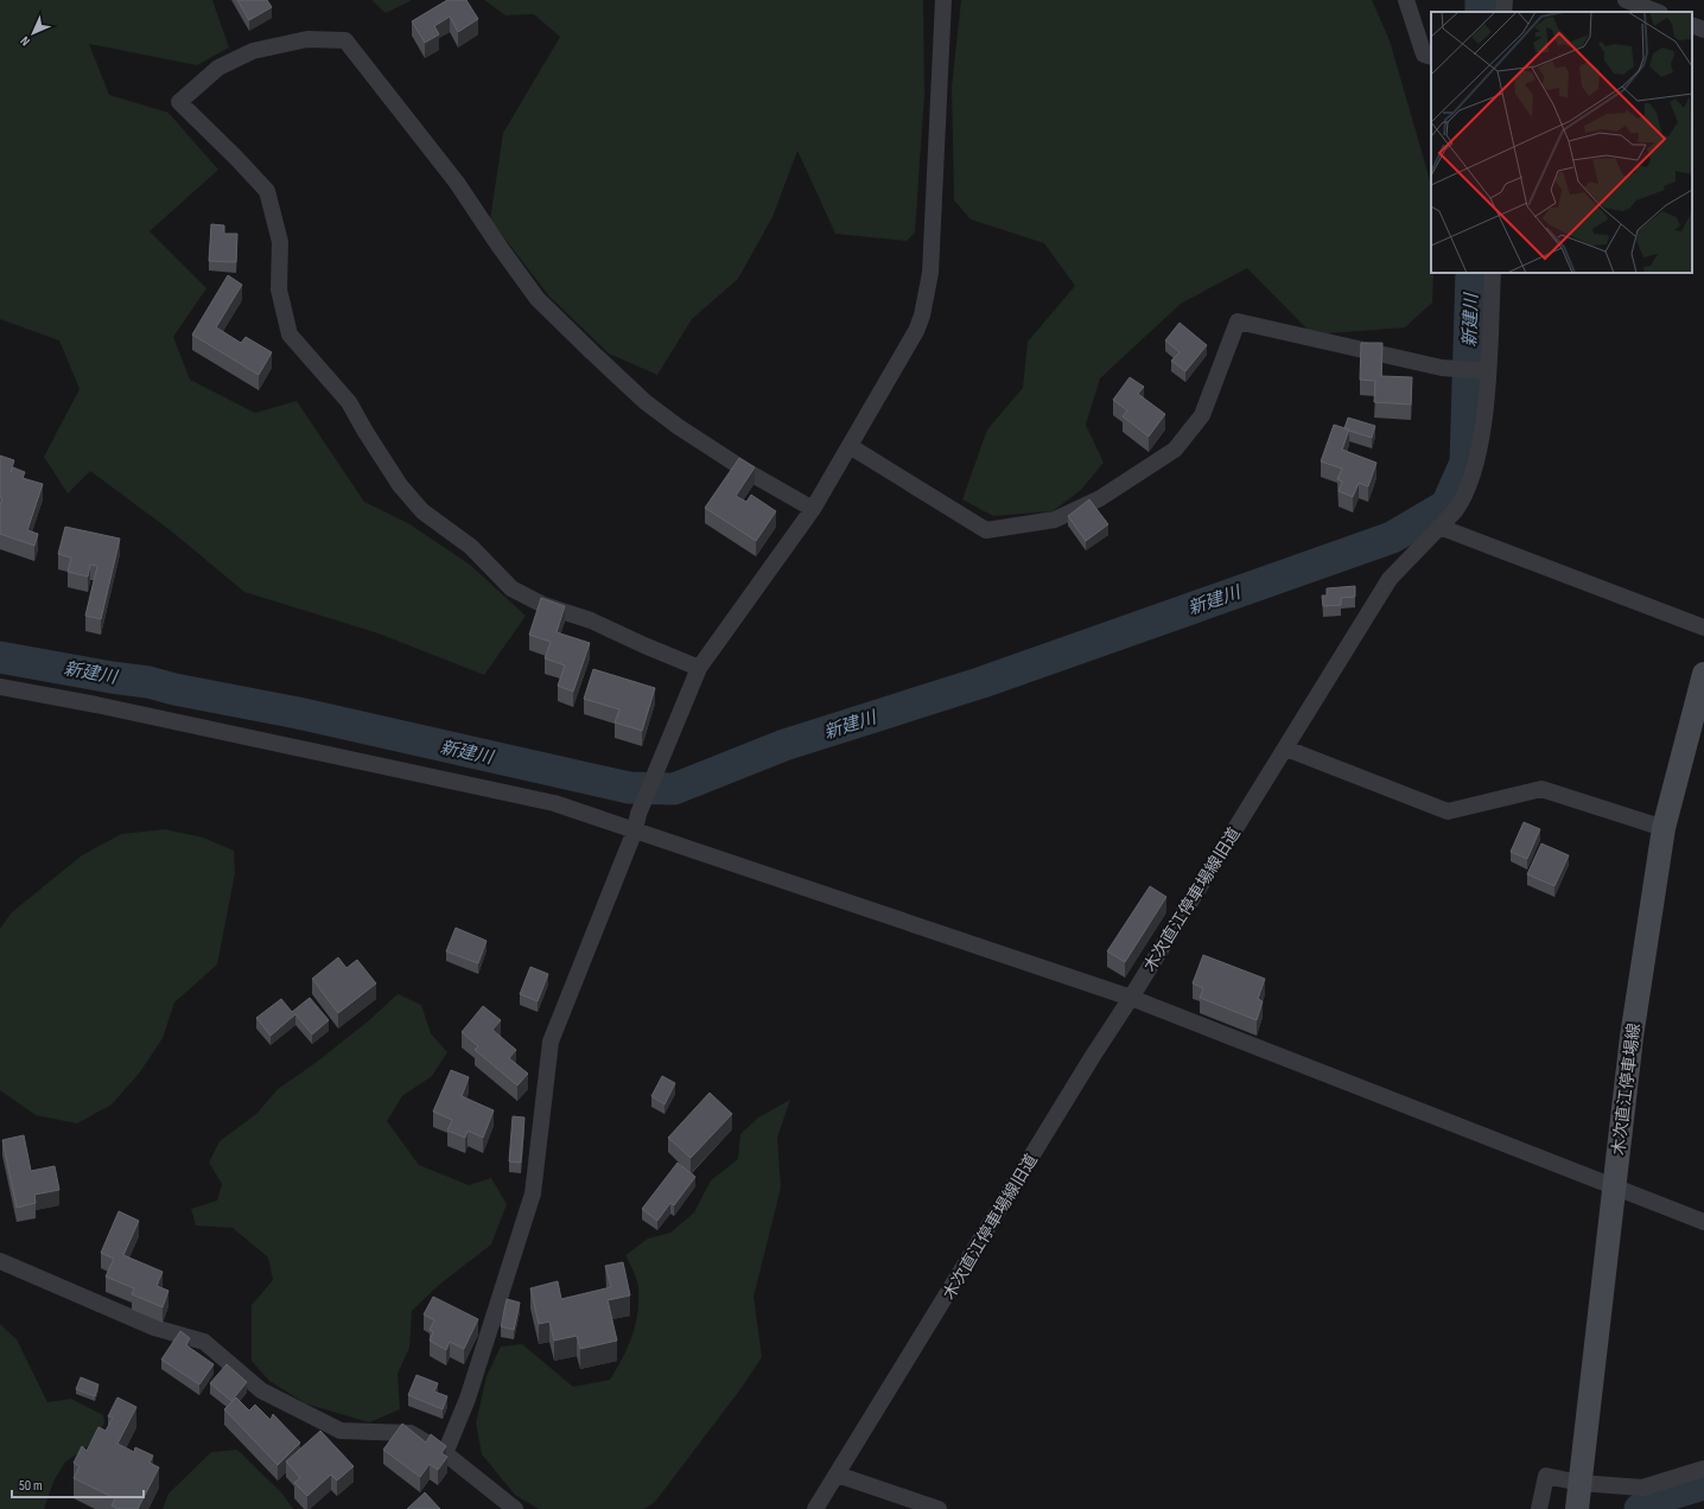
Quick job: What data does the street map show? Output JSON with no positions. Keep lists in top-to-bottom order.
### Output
{
  "streets": {
    "main road": ["木次直江停車場線"],
    "street": ["木次直江停車場線旧道"]
  },
  "water": ["新建川"],
  "scale_bar": "50 m",
  "north": "bottom left"
}
